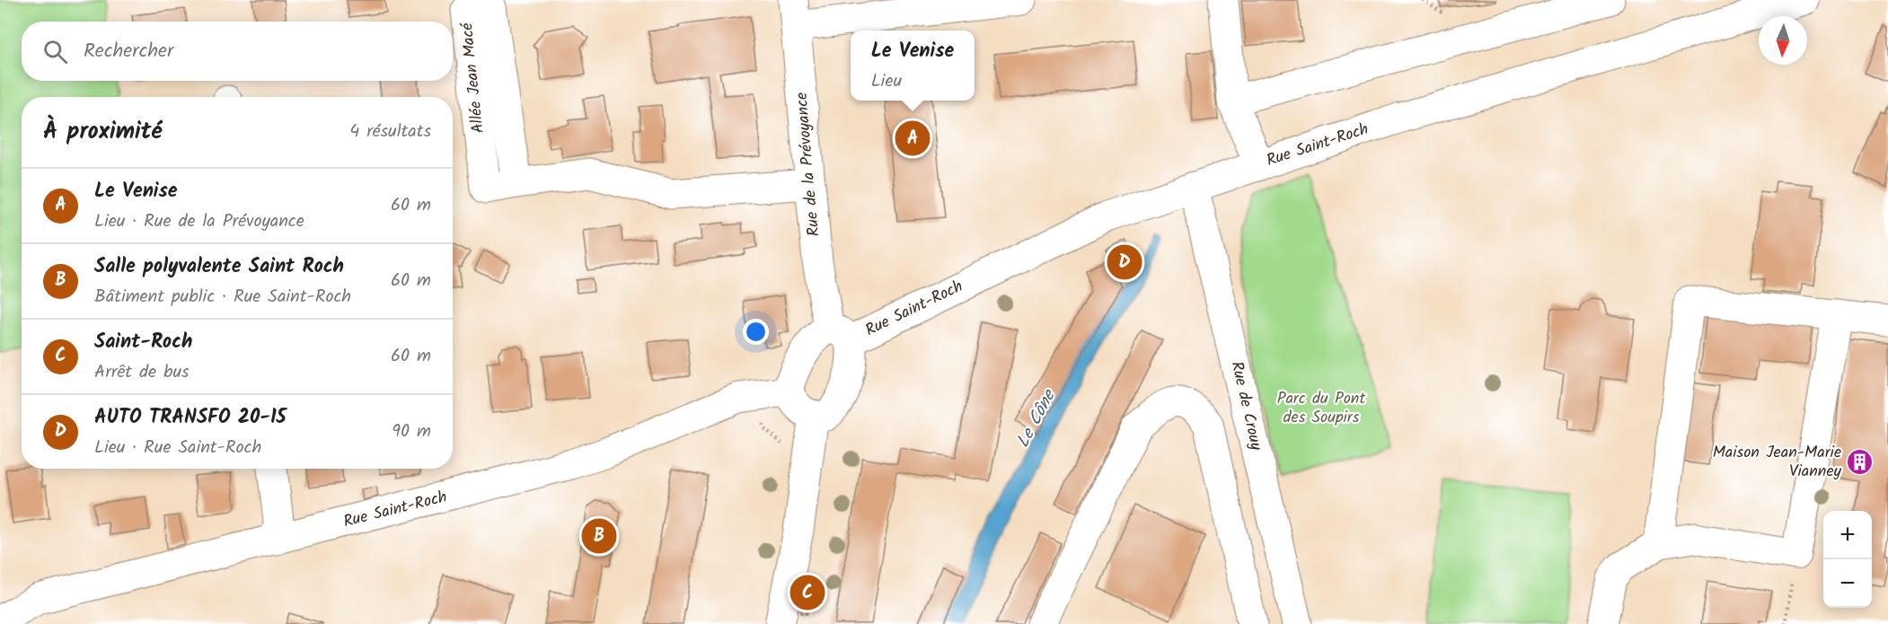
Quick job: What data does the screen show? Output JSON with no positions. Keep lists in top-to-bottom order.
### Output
{
  "streets": {
    "street": [
      "Allée Jean Macé",
      "Rue Saint-Roch",
      "Rue de la Prévoyance",
      "Rue de Crouy"
    ]
  },
  "crossings": [
    ["Allée Jean Macé", "Rue de la Prévoyance"],
    ["Rue Saint-Roch", "Rue de la Prévoyance"],
    ["Rue Saint-Roch", "Rue de Crouy"]
  ],
  "water": ["Le Cône"],
  "parks": ["Parc du Pont des Soupirs"],
  "places": {
    "building": ["Maison Jean-Marie Vianney"]
  },
  "north": "bottom",
  "page": {
    "search": "Rechercher",
    "popup": ["Le Venise", "Lieu"],
    "heading": ["À proximité", "4 résultats"],
    "pins": [
      "A",
      "D",
      "B",
      "C"
    ],
    "list": [
      {
        "mark": "A",
        "name": "Le Venise",
        "note": "Lieu · Rue de la Prévoyance",
        "value": "60 m"
      },
      {
        "mark": "B",
        "name": "Salle polyvalente Saint Roch",
        "note": "Bâtiment public · Rue Saint-Roch",
        "value": "60 m"
      },
      {
        "mark": "C",
        "name": "Saint-Roch",
        "note": "Arrêt de bus",
        "value": "60 m"
      },
      {
        "mark": "D",
        "name": "AUTO TRANSFO 20-15",
        "note": "Lieu · Rue Saint-Roch",
        "value": "90 m"
      }
    ],
    "map_buttons": ["+", "−"]
  }
}
